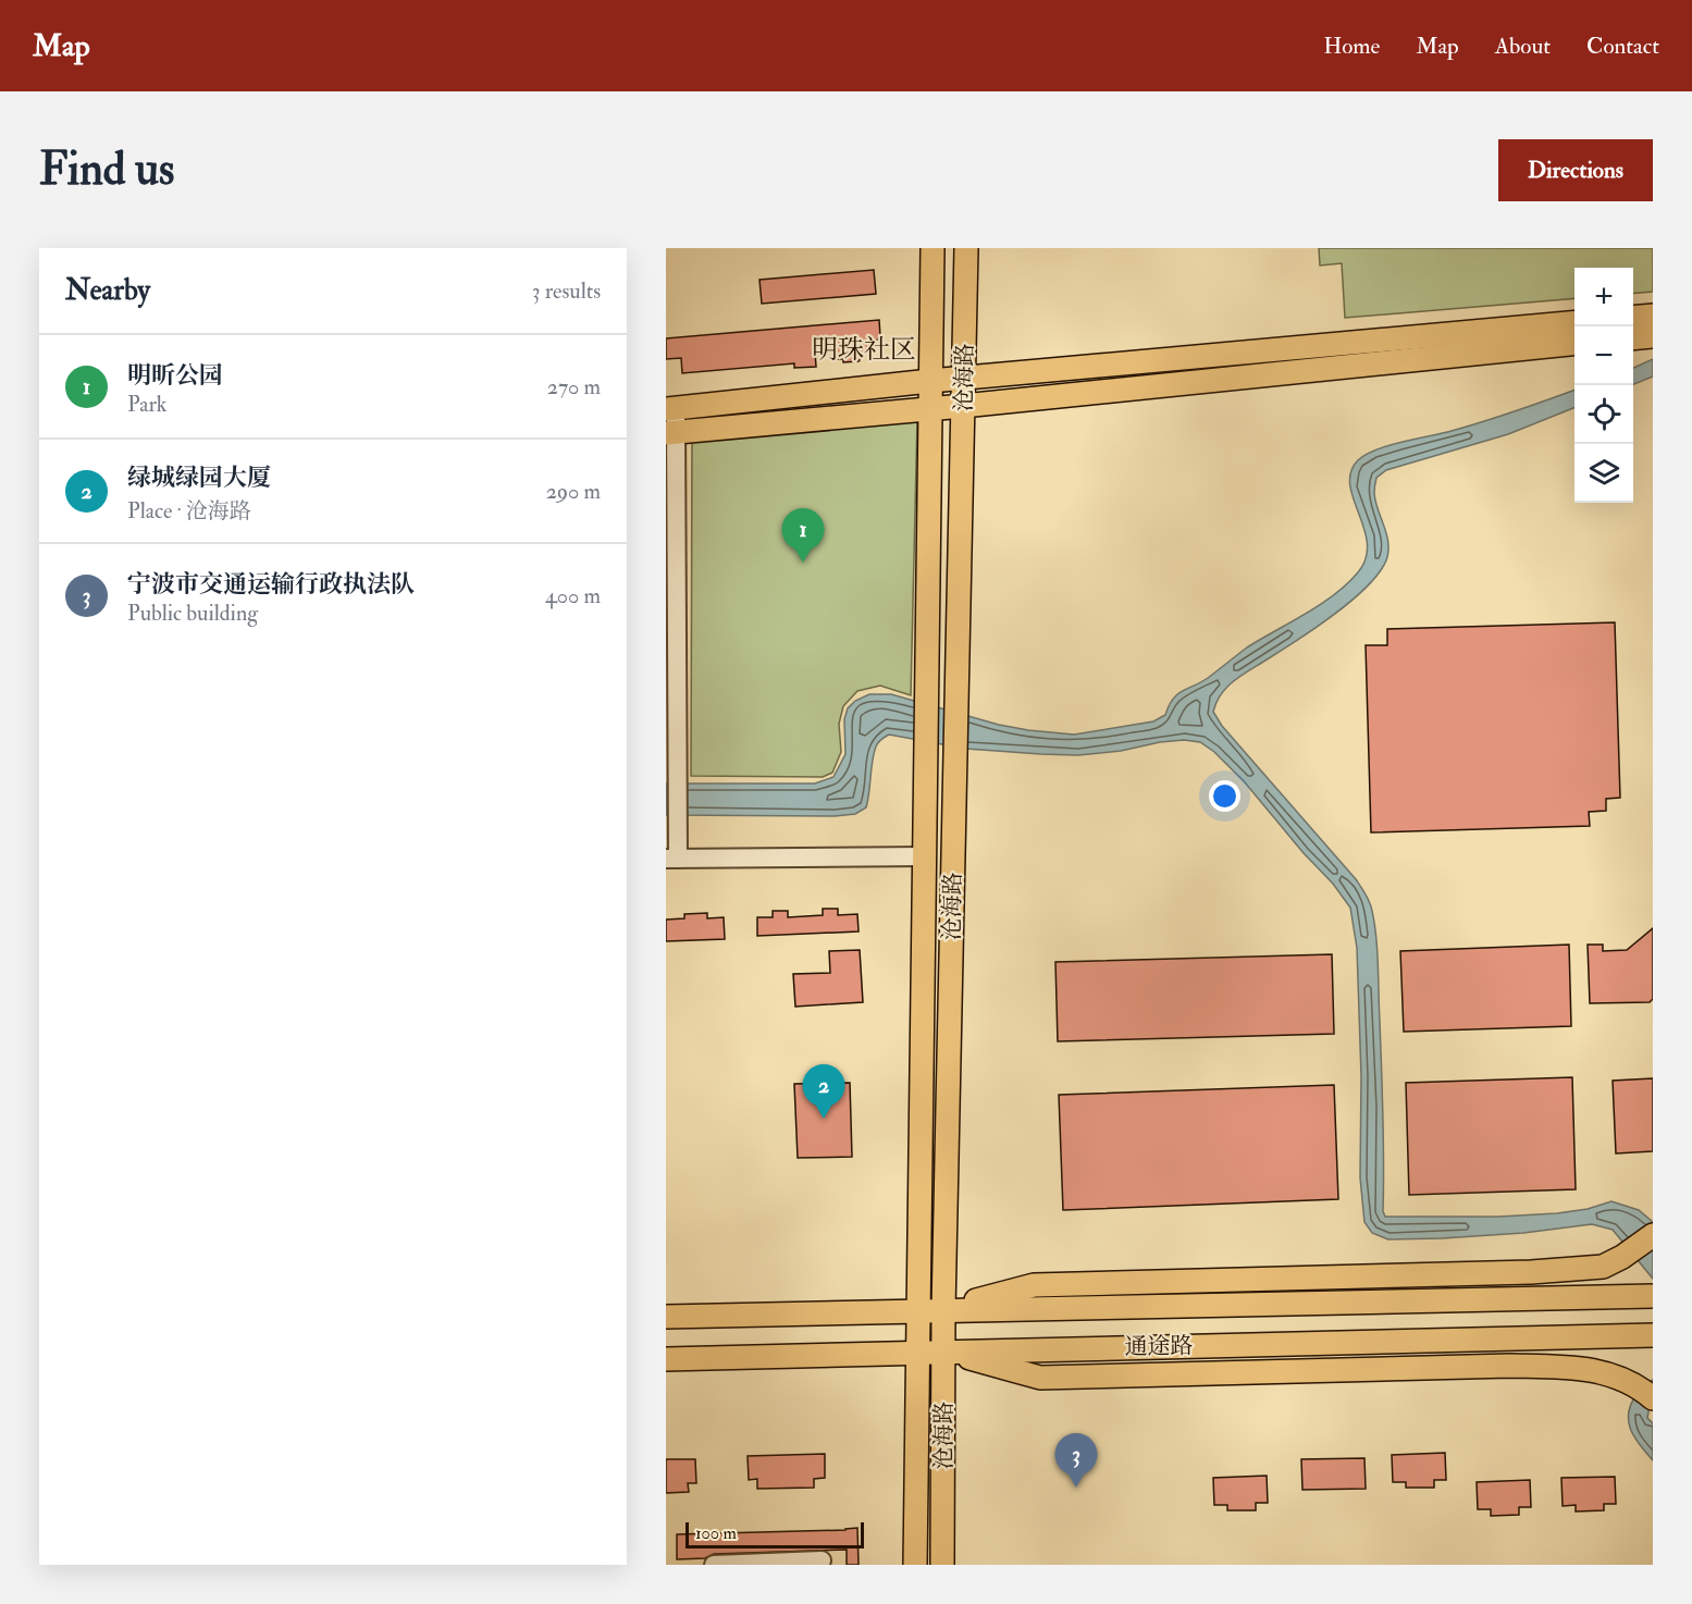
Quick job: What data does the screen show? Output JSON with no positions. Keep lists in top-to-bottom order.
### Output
{
  "streets": {
    "main road": ["沧海路", "通途路"]
  },
  "crossings": [
    ["沧海路", "通途路"]
  ],
  "districts": ["明珠社区"],
  "scale_bar": "100 m",
  "page": {
    "header": "Map",
    "nav": [
      "Home",
      "Map",
      "About",
      "Contact"
    ],
    "buttons": "Directions",
    "title": "Find us",
    "heading": ["Nearby", "3 results"],
    "map_buttons": ["+", "−"],
    "list": [
      {
        "mark": "1",
        "name": "明昕公园",
        "note": "Park",
        "value": "270 m"
      },
      {
        "mark": "2",
        "name": "绿城绿园大厦",
        "note": "Place · 沧海路",
        "value": "290 m"
      },
      {
        "mark": "3",
        "name": "宁波市交通运输行政执法队",
        "note": "Public building",
        "value": "400 m"
      }
    ],
    "pins": ["1", "2", "3"],
    "scale": "100 m"
  }
}
